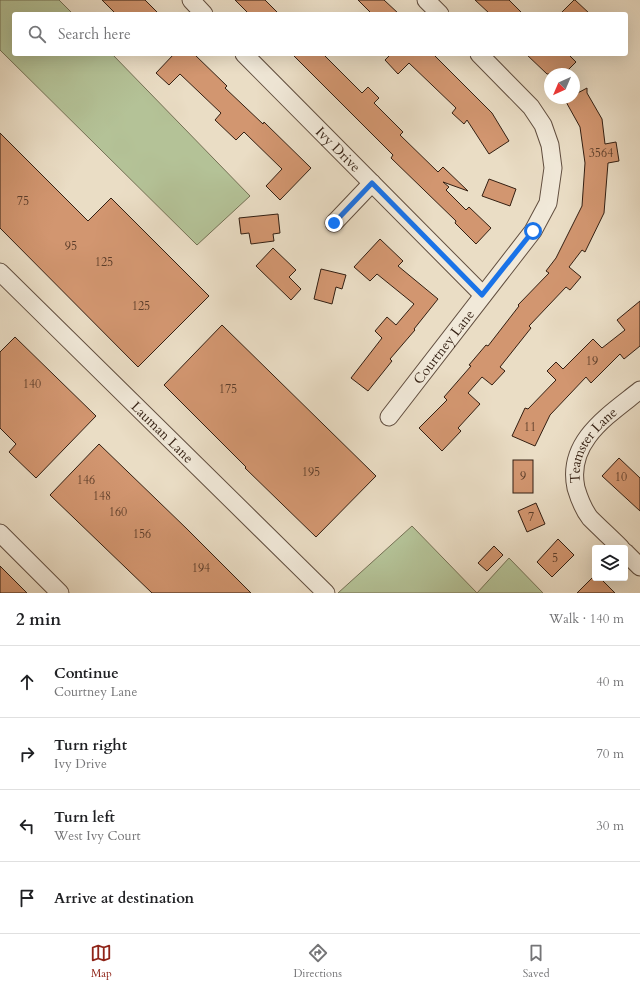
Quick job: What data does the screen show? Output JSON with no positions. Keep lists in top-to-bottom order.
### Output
{
  "streets": {
    "street": [
      "Ivy Drive",
      "Courtney Lane",
      "Lauman Lane",
      "Teamster Lane"
    ]
  },
  "crossings": [
    ["Ivy Drive", "Courtney Lane"]
  ],
  "house_numbers": [
    "3564",
    "75",
    "95",
    "125",
    "125",
    "19",
    "140",
    "175",
    "11",
    "195",
    "9",
    "10",
    "146",
    "148",
    "160",
    "7",
    "156",
    "5",
    "194"
  ],
  "north": "bottom left",
  "page": {
    "search": "Search here",
    "heading": ["2 min", "Walk · 140 m"],
    "list": [
      ["Continue", "Courtney Lane", "40 m"],
      ["Turn right", "Ivy Drive", "70 m"],
      ["Turn left", "West Ivy Court", "30 m"],
      "Arrive at destination"
    ],
    "nav": ["Map", "Directions", "Saved"]
  }
}
